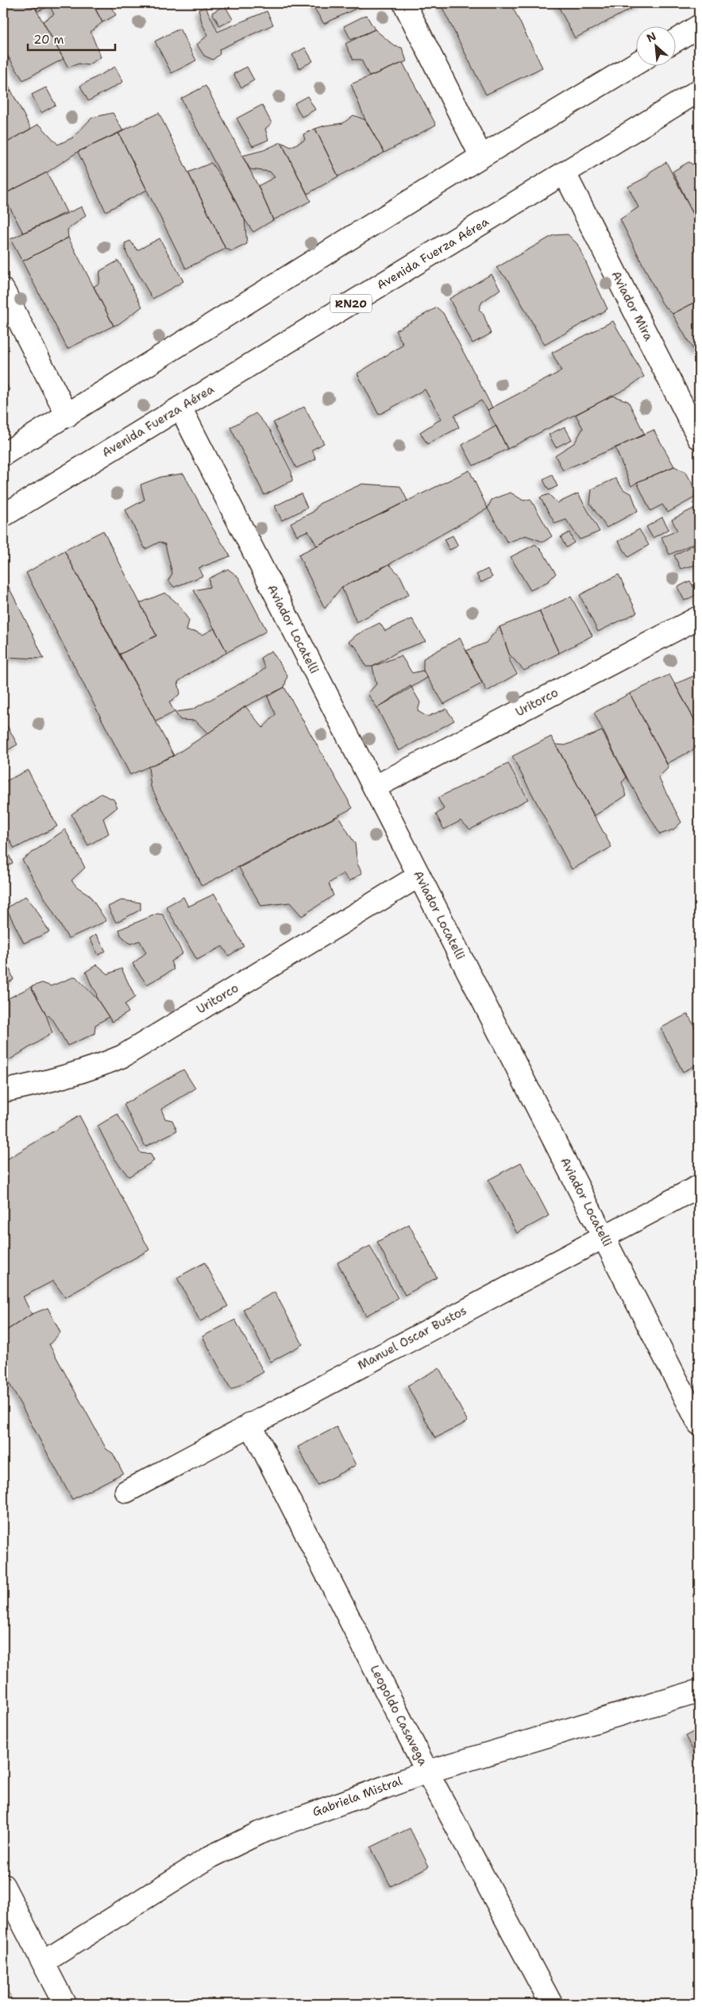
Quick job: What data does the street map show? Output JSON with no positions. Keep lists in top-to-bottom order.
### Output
{
  "streets": {
    "street": [
      "Avenida Fuerza Aérea",
      "RN20",
      "Aviador Mira",
      "Aviador Locatelli",
      "Uritorco",
      "Manuel Oscar Bustos",
      "Leopoldo Casavega",
      "Gabriela Mistral"
    ]
  },
  "crossings": [
    ["Avenida Fuerza Aérea", "Aviador Mira"],
    ["Avenida Fuerza Aérea", "Aviador Locatelli"],
    ["Aviador Locatelli", "Uritorco"],
    ["Aviador Locatelli", "Manuel Oscar Bustos"],
    ["Manuel Oscar Bustos", "Leopoldo Casavega"],
    ["Leopoldo Casavega", "Gabriela Mistral"]
  ],
  "scale_bar": "20 m",
  "north": "top left"
}
